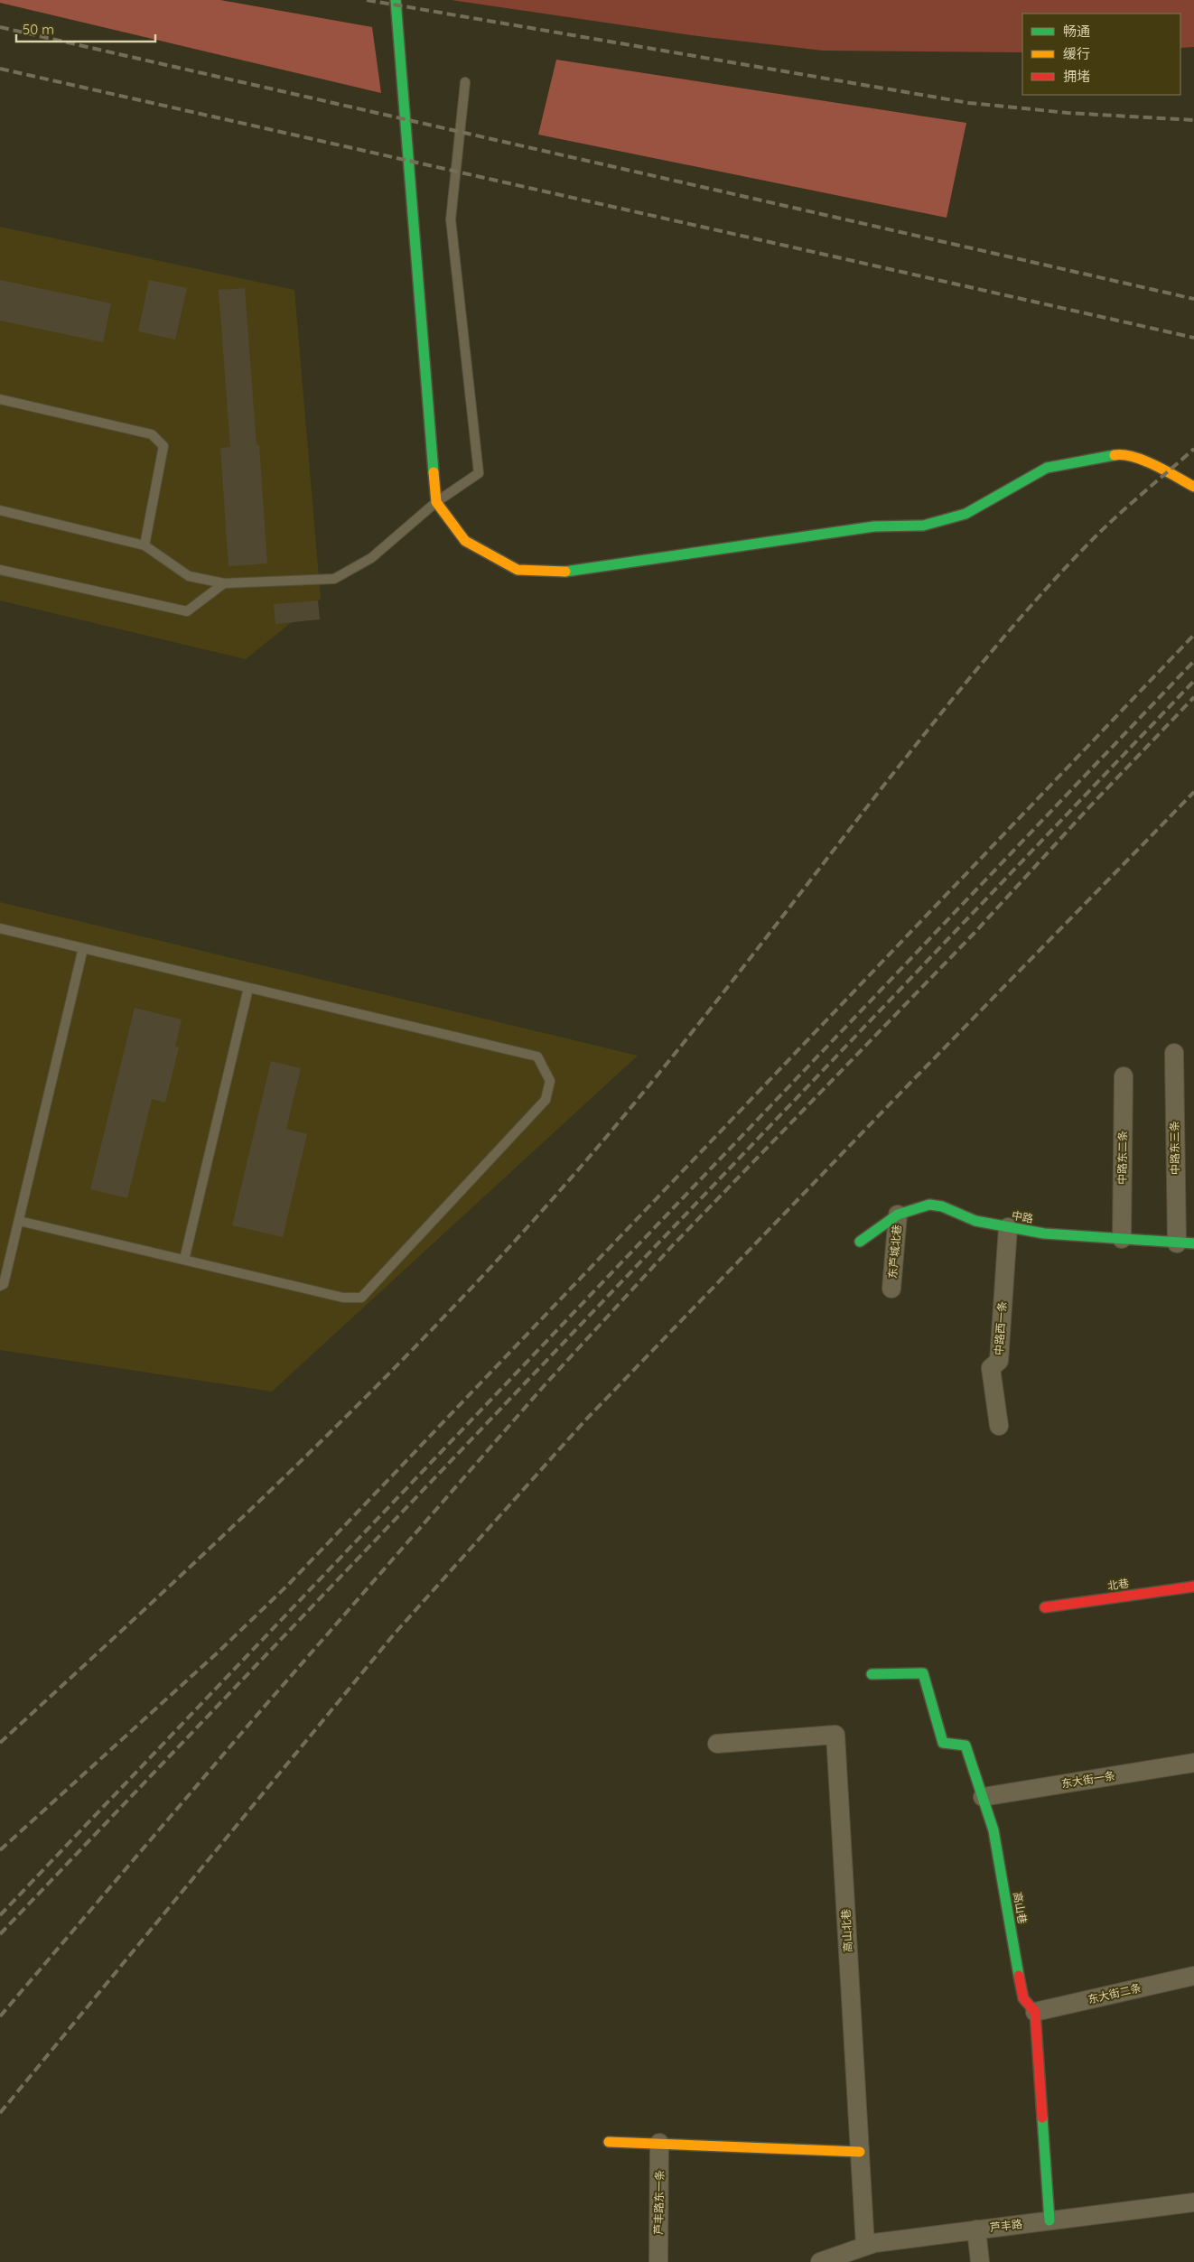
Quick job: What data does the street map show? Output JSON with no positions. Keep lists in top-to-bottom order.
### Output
{
  "streets": {
    "street": [
      "中路东三条",
      "中路东二条",
      "中路",
      "东芦城北巷",
      "中路西一条",
      "北巷",
      "东大街一条",
      "高山巷",
      "高山北巷",
      "东大街二条",
      "芦丰路东一条",
      "芦丰路"
    ]
  },
  "crossings": [
    ["中路东三条", "中路"],
    ["中路东二条", "中路"],
    ["中路", "东芦城北巷"],
    ["中路", "中路西一条"],
    ["东大街一条", "高山巷"],
    ["高山巷", "东大街二条"],
    ["高山北巷", "芦丰路"]
  ],
  "legend": ["畅通", "缓行", "拥堵"],
  "scale_bar": "50 m"
}
